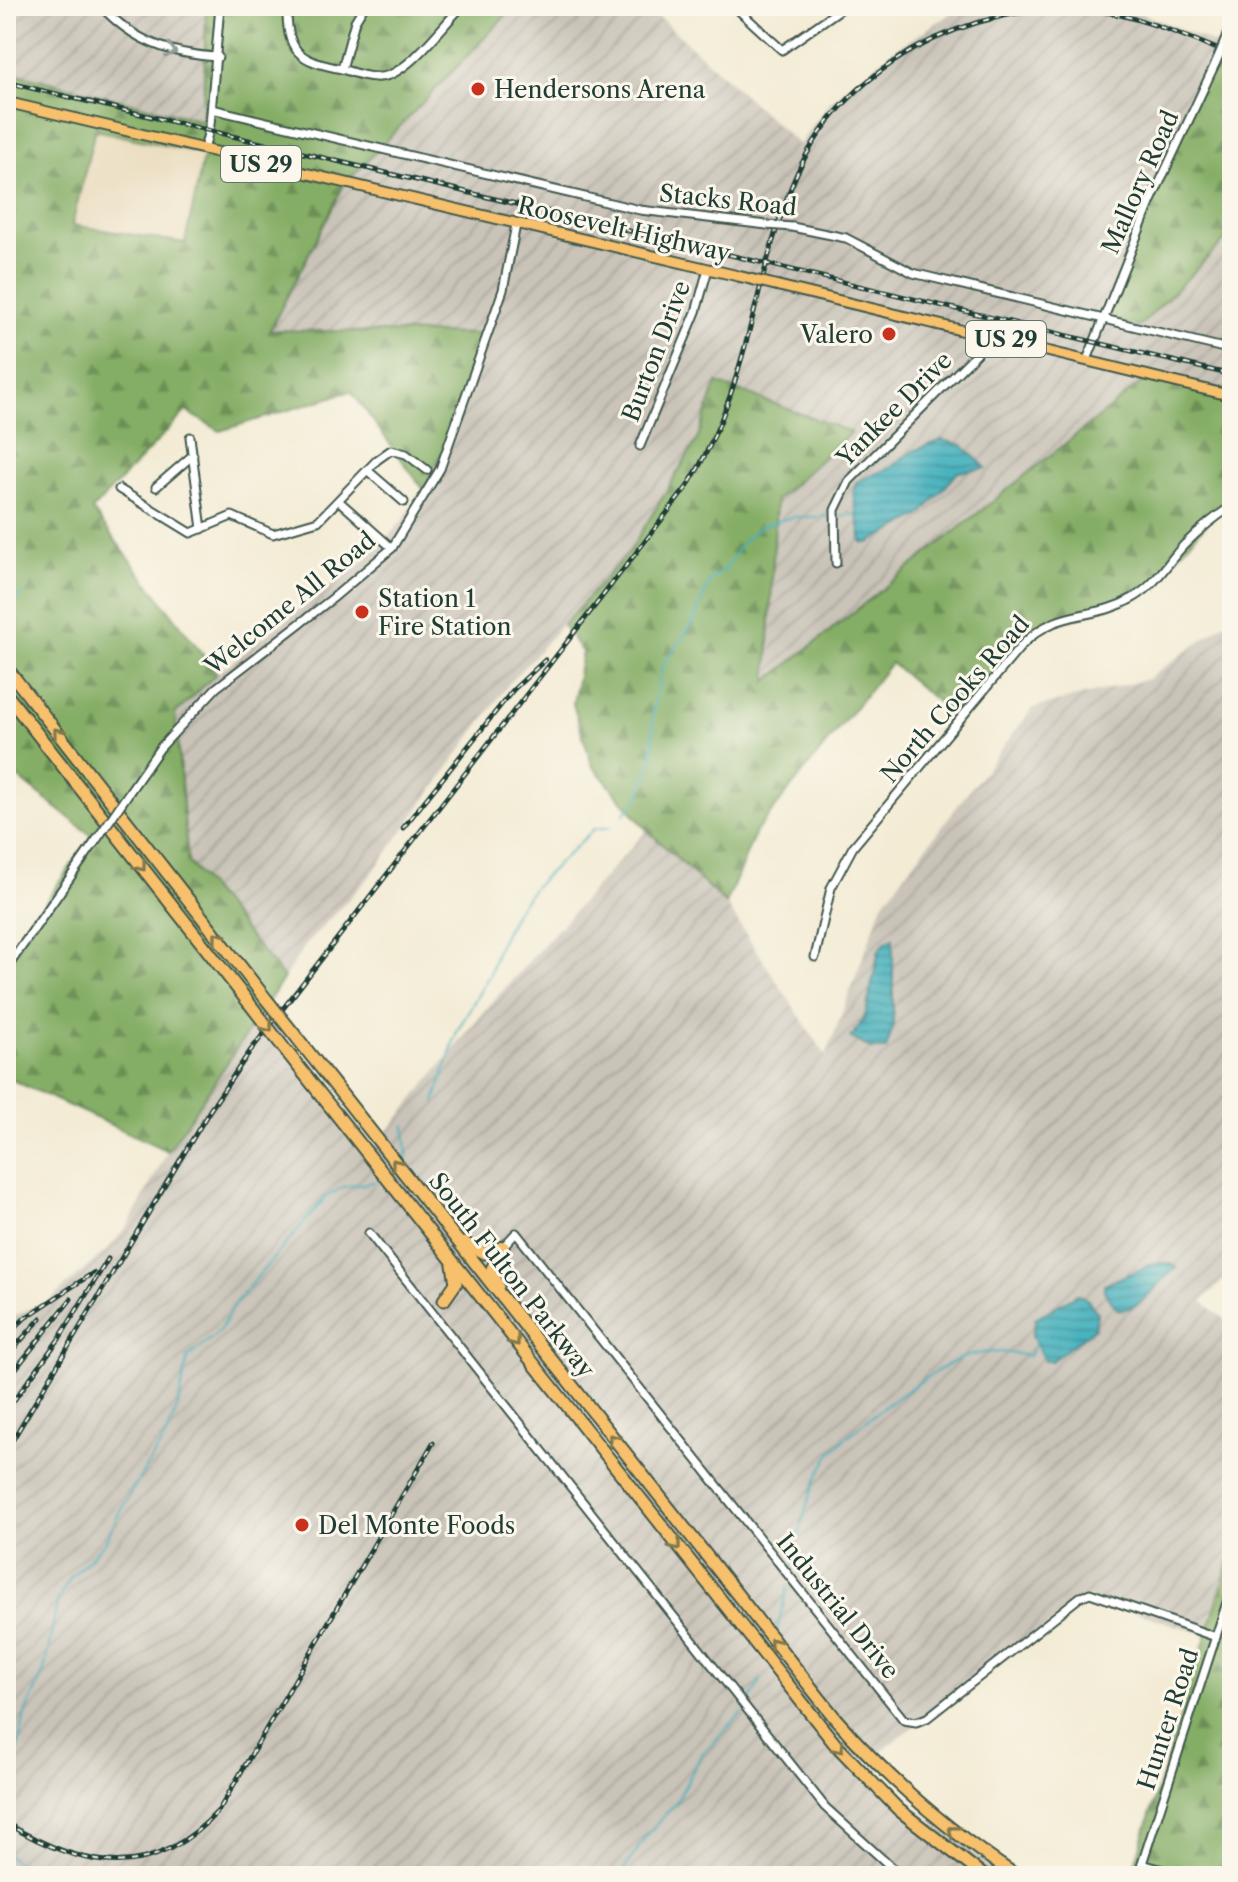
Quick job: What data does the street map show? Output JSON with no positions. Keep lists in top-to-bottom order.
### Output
{
  "streets": {
    "highway": ["South Fulton Parkway"],
    "main road": ["US 29", "Roosevelt Highway"],
    "street": [
      "Mallory Road",
      "Stacks Road",
      "Burton Drive",
      "Yankee Drive",
      "Welcome All Road",
      "North Cooks Road",
      "Industrial Drive",
      "Hunter Road"
    ]
  },
  "crossings": [
    ["Mallory Road", "Stacks Road"],
    ["Mallory Road", "Roosevelt Highway"],
    ["Roosevelt Highway", "Burton Drive"],
    ["Roosevelt Highway", "Yankee Drive"],
    ["Roosevelt Highway", "Welcome All Road"],
    ["Industrial Drive", "Hunter Road"]
  ],
  "places": [
    "Hendersons Arena",
    "Valero",
    "Station 1 Fire Station",
    "Del Monte Foods"
  ]
}
